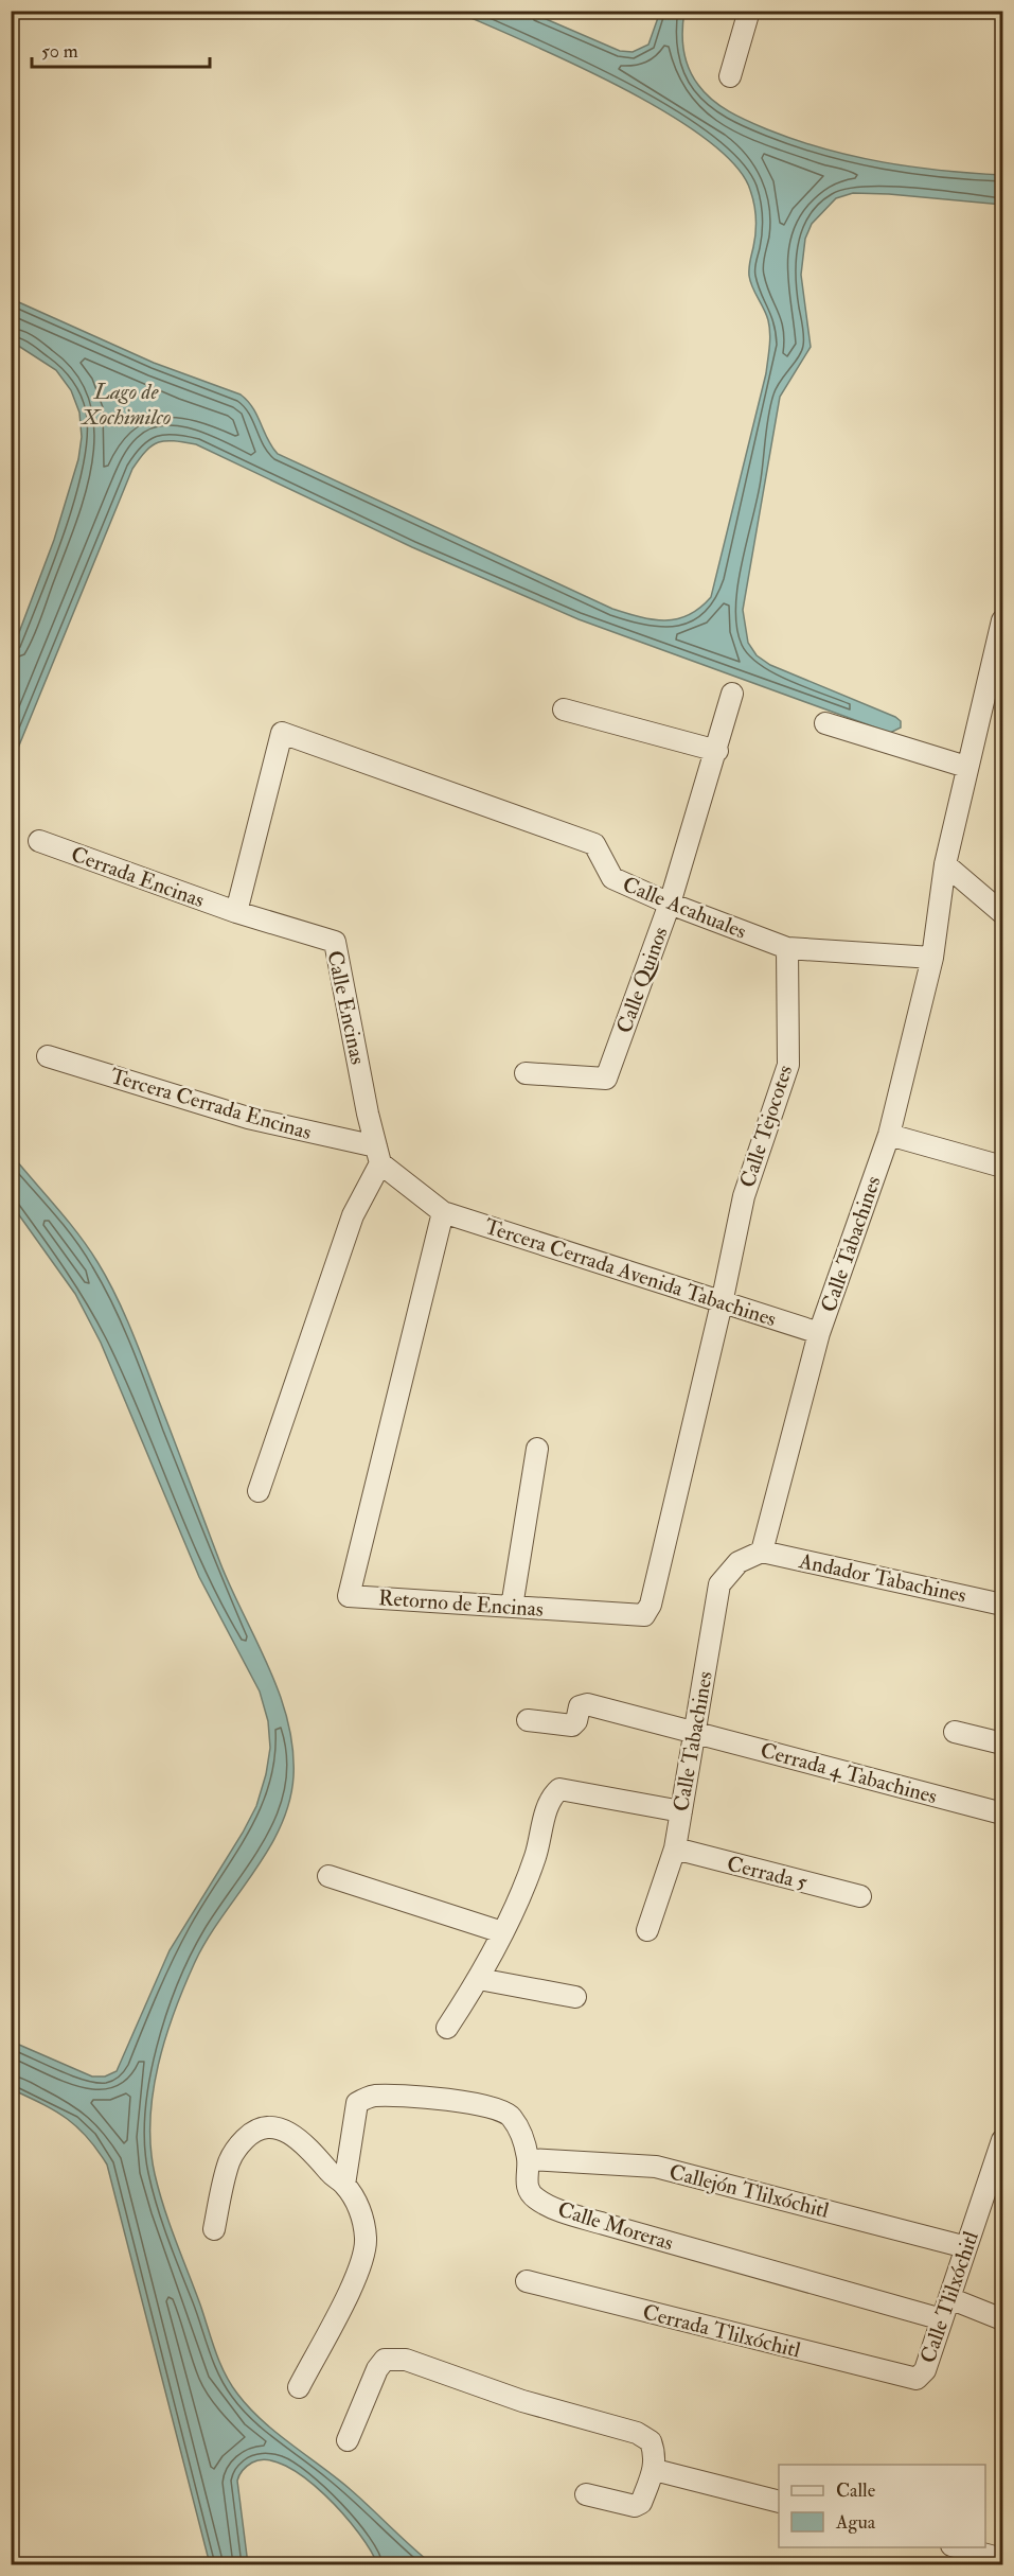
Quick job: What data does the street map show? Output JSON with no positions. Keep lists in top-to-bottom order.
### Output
{
  "streets": {
    "street": [
      "Cerrada Encinas",
      "Calle Acahuales",
      "Calle Quinos",
      "Calle Encinas",
      "Tercera Cerrada Encinas",
      "Calle Tejocotes",
      "Calle Tabachines",
      "Tercera Cerrada Avenida Tabachines",
      "Andador Tabachines",
      "Retorno de Encinas",
      "Cerrada 4 Tabachines",
      "Cerrada 5",
      "Callejón Tlilxóchitl",
      "Calle Moreras",
      "Calle Tlilxóchitl",
      "Cerrada Tlilxóchitl"
    ]
  },
  "crossings": [
    ["Cerrada Encinas", "Calle Acahuales"],
    ["Cerrada Encinas", "Calle Encinas"],
    ["Calle Acahuales", "Calle Quinos"],
    ["Calle Acahuales", "Calle Encinas"],
    ["Calle Acahuales", "Calle Tejocotes"],
    ["Calle Acahuales", "Calle Tabachines"],
    ["Calle Encinas", "Tercera Cerrada Encinas"],
    ["Calle Tejocotes", "Tercera Cerrada Avenida Tabachines"],
    ["Calle Tejocotes", "Retorno de Encinas"],
    ["Calle Tabachines", "Tercera Cerrada Avenida Tabachines"],
    ["Calle Tabachines", "Andador Tabachines"],
    ["Calle Tabachines", "Cerrada 4 Tabachines"],
    ["Calle Tabachines", "Cerrada 5"],
    ["Tercera Cerrada Avenida Tabachines", "Retorno de Encinas"],
    ["Callejón Tlilxóchitl", "Calle Moreras"],
    ["Callejón Tlilxóchitl", "Calle Tlilxóchitl"],
    ["Calle Moreras", "Calle Tlilxóchitl"],
    ["Calle Tlilxóchitl", "Cerrada Tlilxóchitl"]
  ],
  "water": ["Lago de Xochimilco"],
  "legend": ["Calle", "Agua"],
  "scale_bar": "50 m"
}
